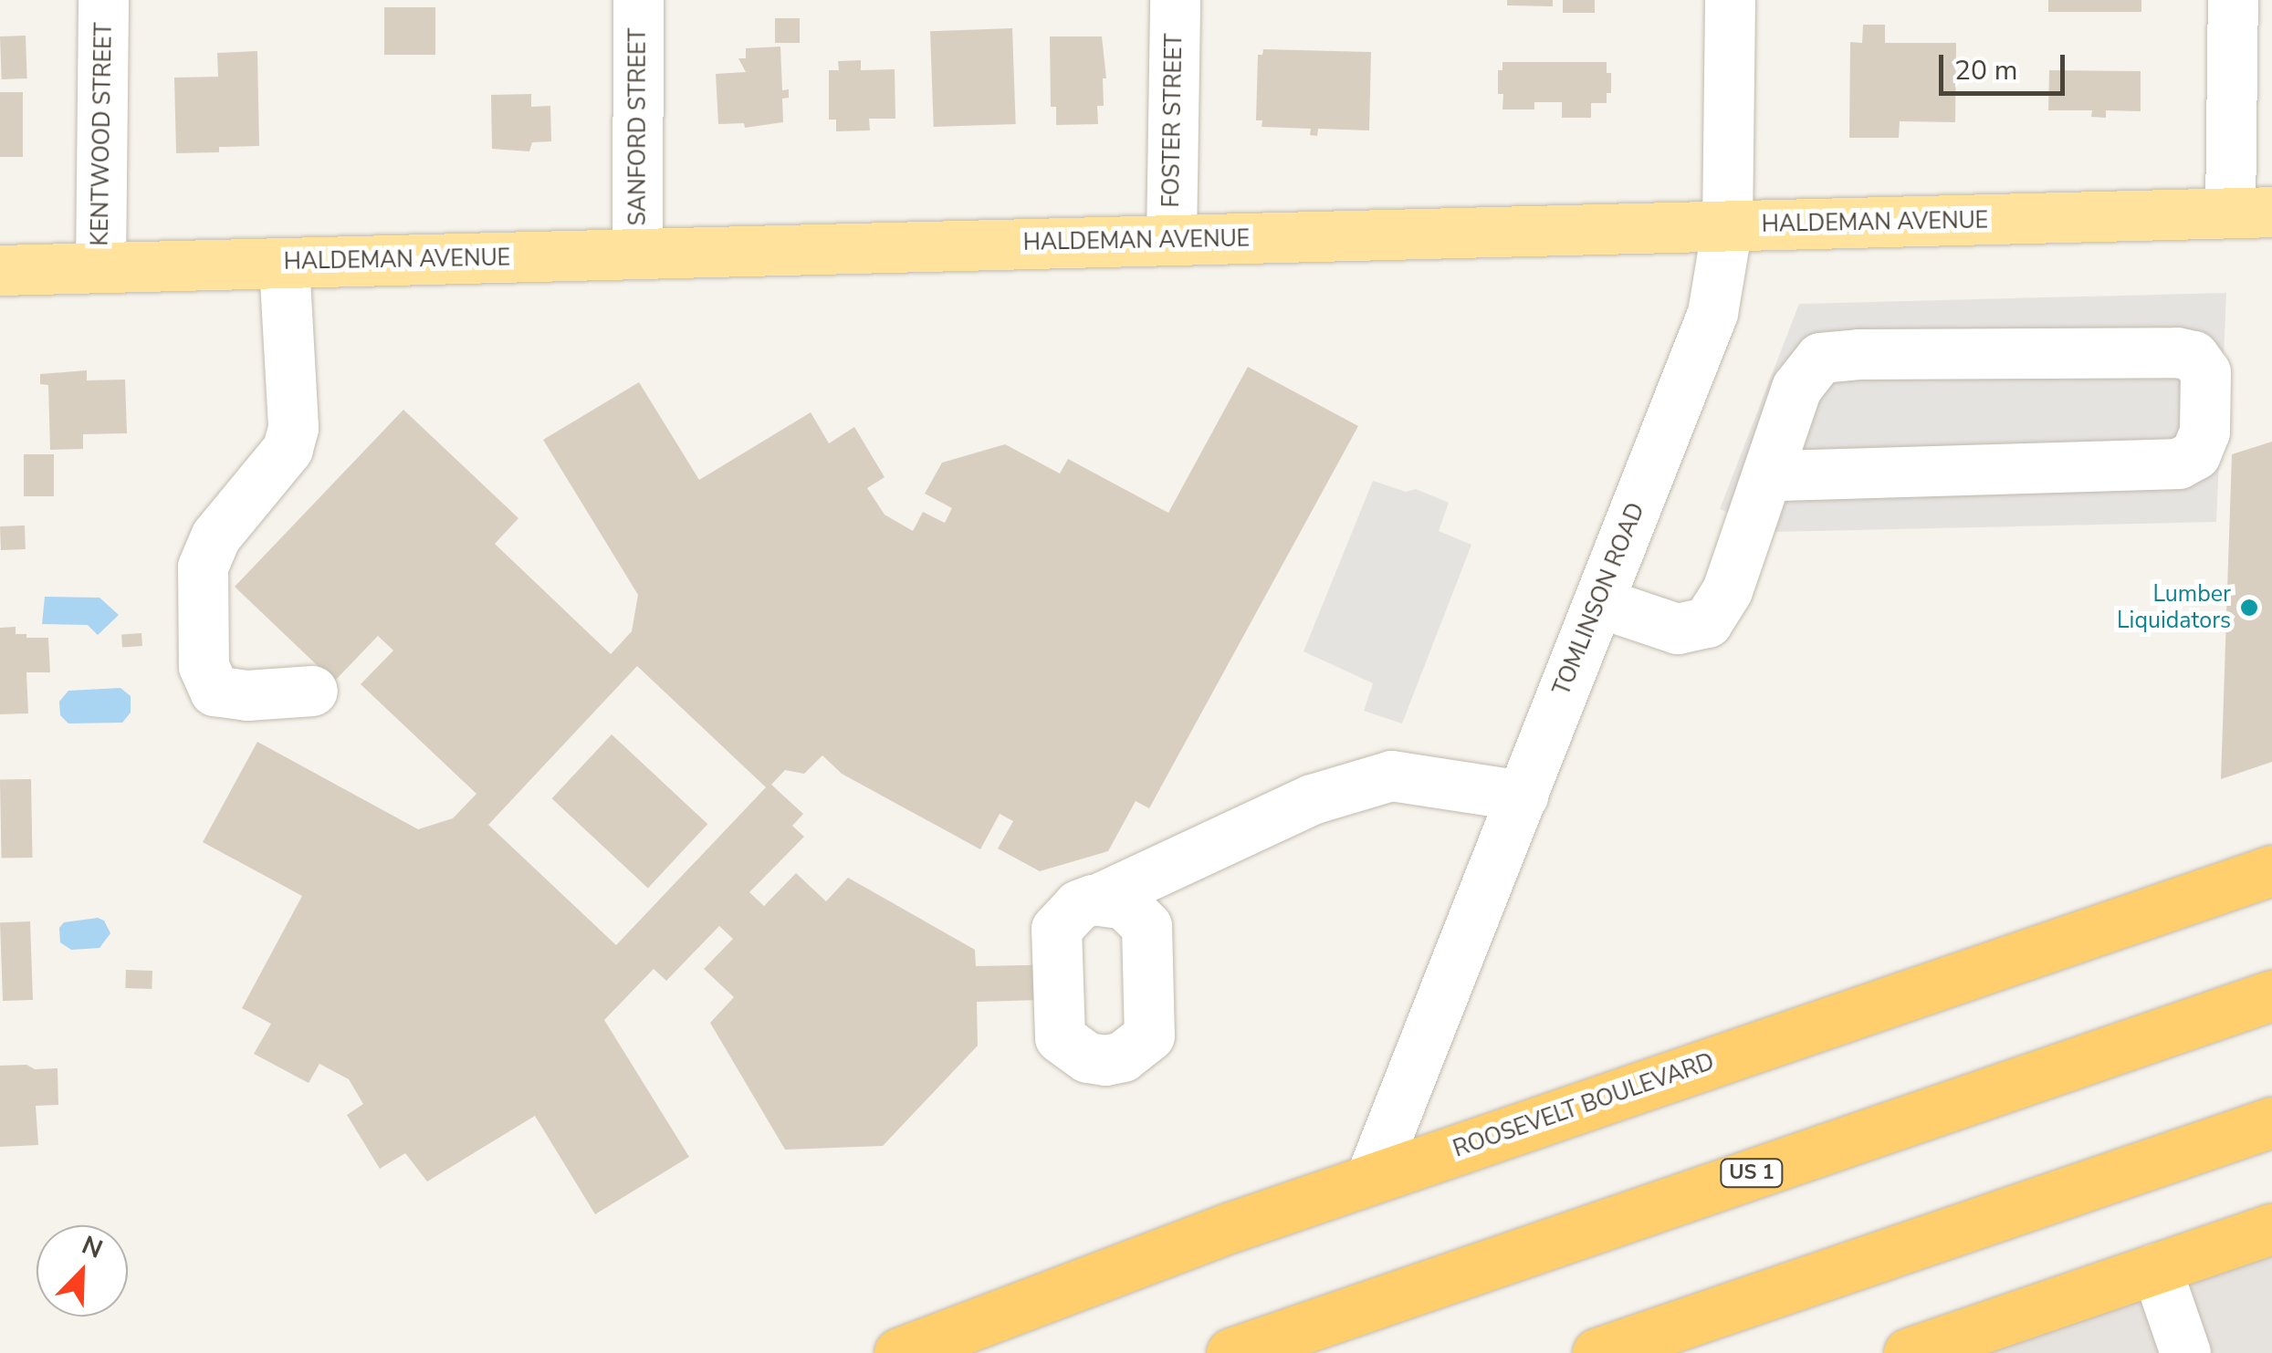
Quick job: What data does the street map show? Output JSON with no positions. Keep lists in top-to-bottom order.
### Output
{
  "streets": {
    "highway": ["ROOSEVELT BOULEVARD", "US 1"],
    "main road": ["HALDEMAN AVENUE"],
    "street": [
      "FOSTER STREET",
      "SANFORD STREET",
      "KENTWOOD STREET",
      "TOMLINSON ROAD"
    ]
  },
  "crossings": [
    ["FOSTER STREET", "HALDEMAN AVENUE"],
    ["SANFORD STREET", "HALDEMAN AVENUE"],
    ["KENTWOOD STREET", "HALDEMAN AVENUE"],
    ["HALDEMAN AVENUE", "TOMLINSON ROAD"],
    ["TOMLINSON ROAD", "ROOSEVELT BOULEVARD"]
  ],
  "places": ["Lumber Liquidators"],
  "scale_bar": "20 m",
  "north": "top right"
}
